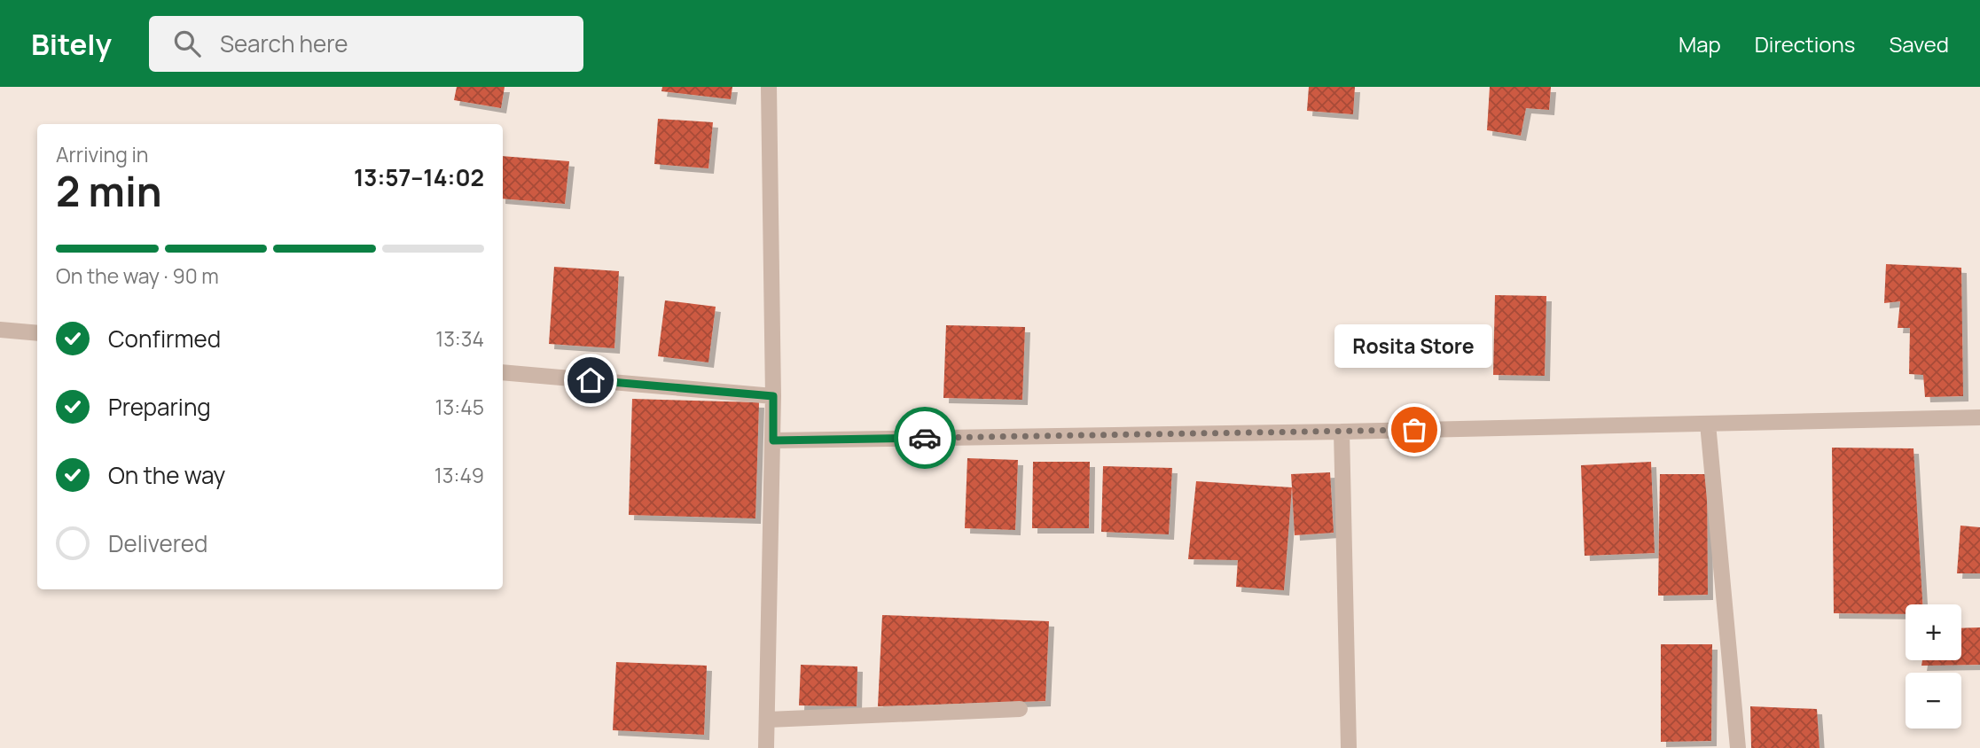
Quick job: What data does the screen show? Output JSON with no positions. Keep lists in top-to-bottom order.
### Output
{
  "places": ["Rosita Store"],
  "page": {
    "header": "Bitely",
    "search": "Search here",
    "nav": ["Map", "Directions", "Saved"],
    "heading": ["2 min", "Arriving in", "13:57–14:02"],
    "bar": "On the way · 90 m",
    "list": [
      ["Confirmed", "13:34"],
      ["Preparing", "13:45"],
      ["On the way", "13:49"],
      "Delivered"
    ],
    "bubble": "Rosita Store",
    "map_buttons": ["+", "−"]
  }
}
